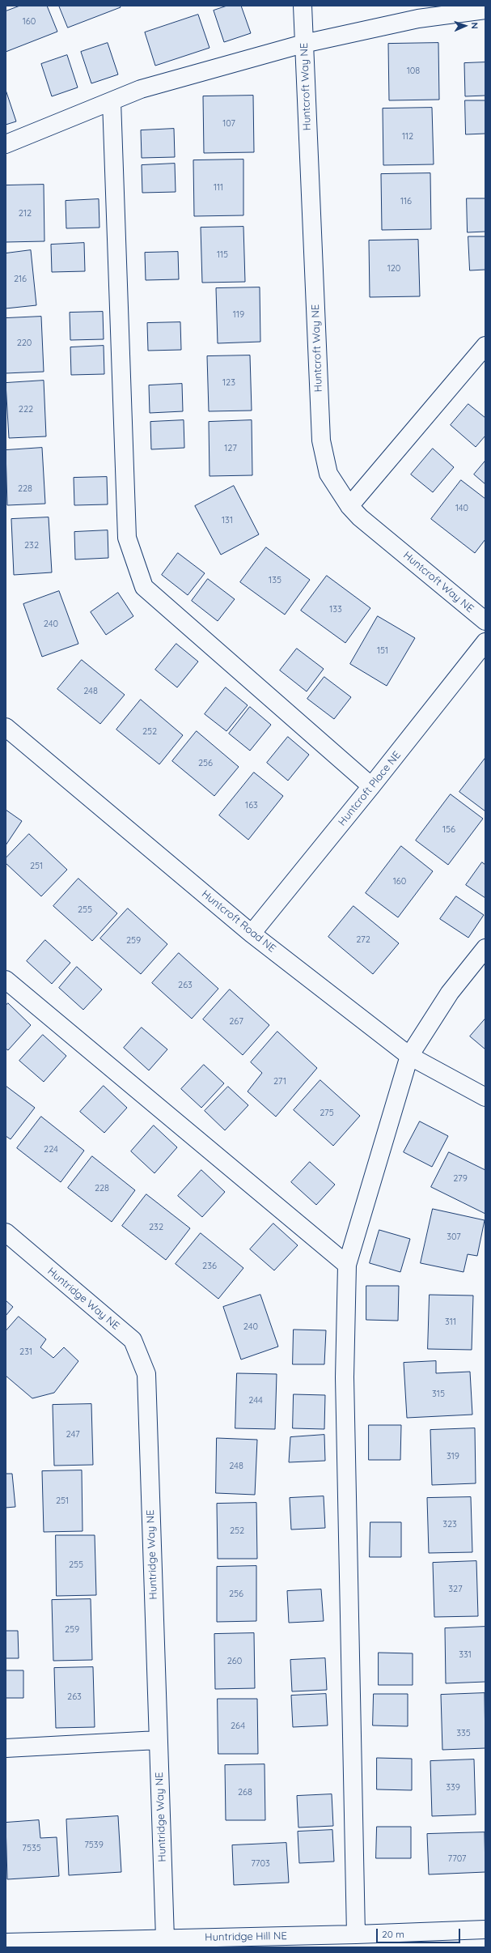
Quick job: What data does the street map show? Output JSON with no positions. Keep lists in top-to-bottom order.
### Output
{
  "streets": {
    "street": [
      "Huntcroft Way NE",
      "Huntcroft Place NE",
      "Huntcroft Road NE",
      "Huntridge Way NE",
      "Huntridge Hill NE"
    ]
  },
  "crossings": [
    ["Huntcroft Place NE", "Huntcroft Road NE"],
    ["Huntridge Way NE", "Huntridge Hill NE"]
  ],
  "house_numbers": [
    "160",
    "108",
    "107",
    "112",
    "111",
    "116",
    "212",
    "115",
    "120",
    "216",
    "119",
    "220",
    "123",
    "222",
    "127",
    "228",
    "140",
    "131",
    "232",
    "135",
    "133",
    "240",
    "151",
    "248",
    "252",
    "256",
    "163",
    "156",
    "251",
    "160",
    "255",
    "272",
    "259",
    "263",
    "267",
    "271",
    "275",
    "224",
    "279",
    "228",
    "232",
    "307",
    "236",
    "311",
    "240",
    "231",
    "315",
    "244",
    "247",
    "319",
    "248",
    "251",
    "323",
    "252",
    "255",
    "327",
    "256",
    "259",
    "331",
    "260",
    "263",
    "264",
    "335",
    "339",
    "268",
    "7539",
    "7535",
    "7707",
    "7703"
  ],
  "scale_bar": "20 m",
  "north": "right"
}
